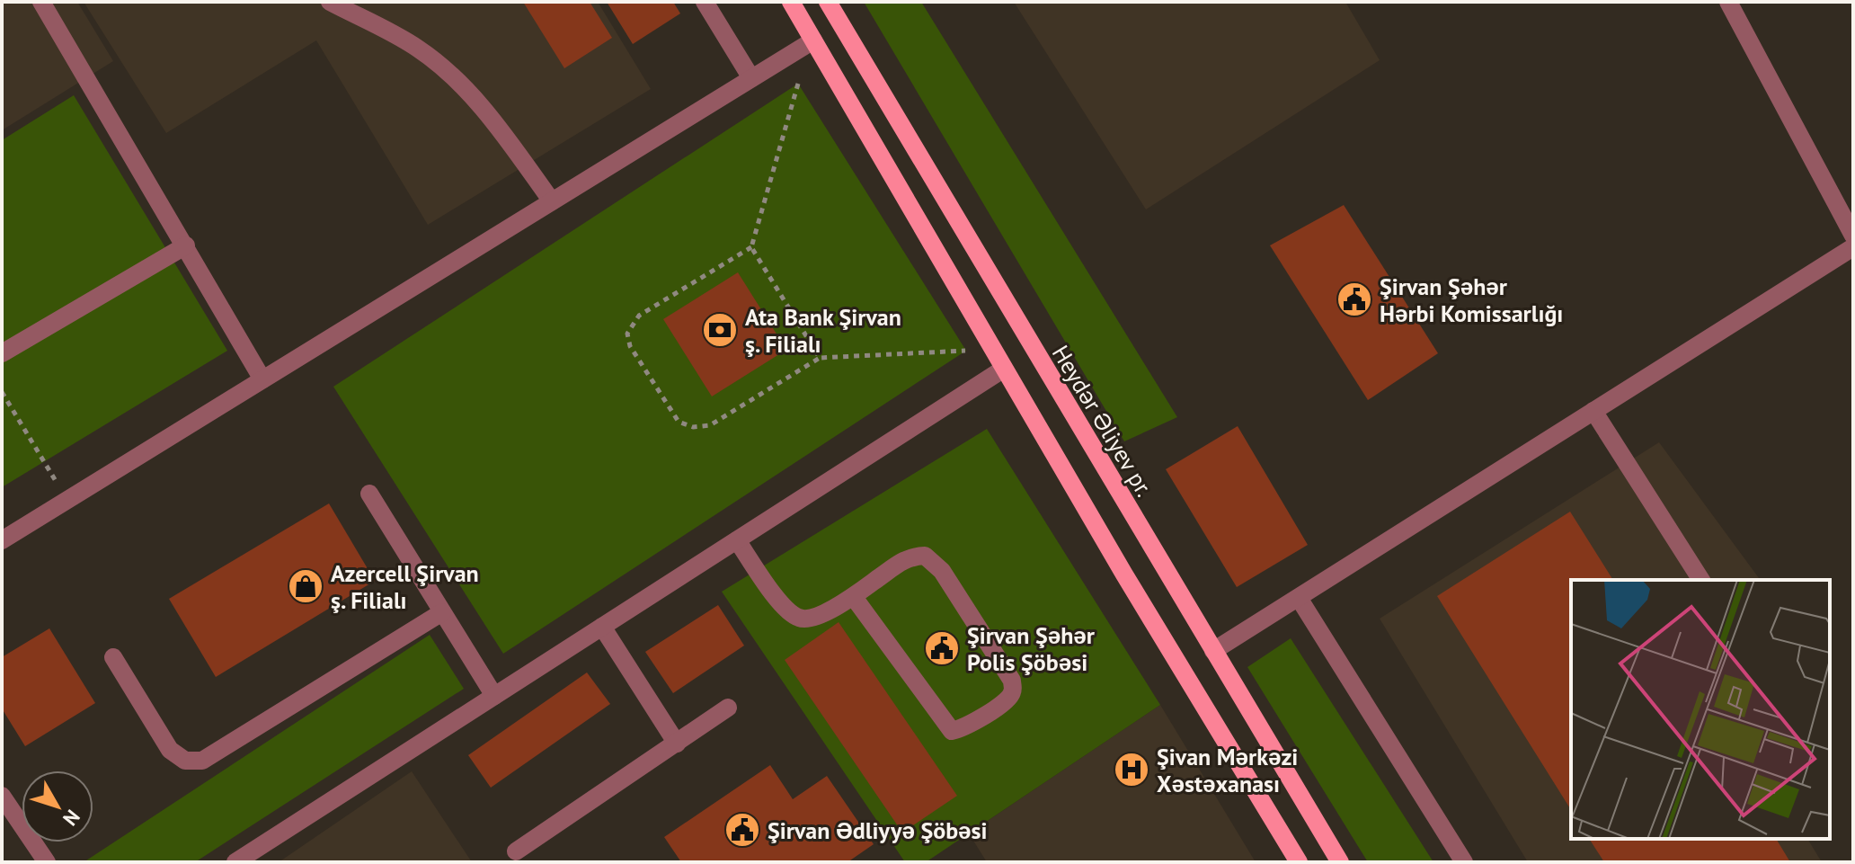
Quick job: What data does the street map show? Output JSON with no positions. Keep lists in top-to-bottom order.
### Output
{
  "streets": {
    "main road": ["Heydər Əliyev pr."]
  },
  "places": {
    "public building": ["Şirvan Şəhər Hərbi Komissarlığı", "Şirvan Şəhər Polis Şöbəsi", "Şirvan Ədliyyə Şöbəsi"],
    "bank": ["Ata Bank Şirvan ş. Filialı"],
    "shop": ["Azercell Şirvan ş. Filialı"],
    "hospital": ["Şivan Mərkəzi Xəstəxanası"]
  },
  "north": "bottom right"
}
